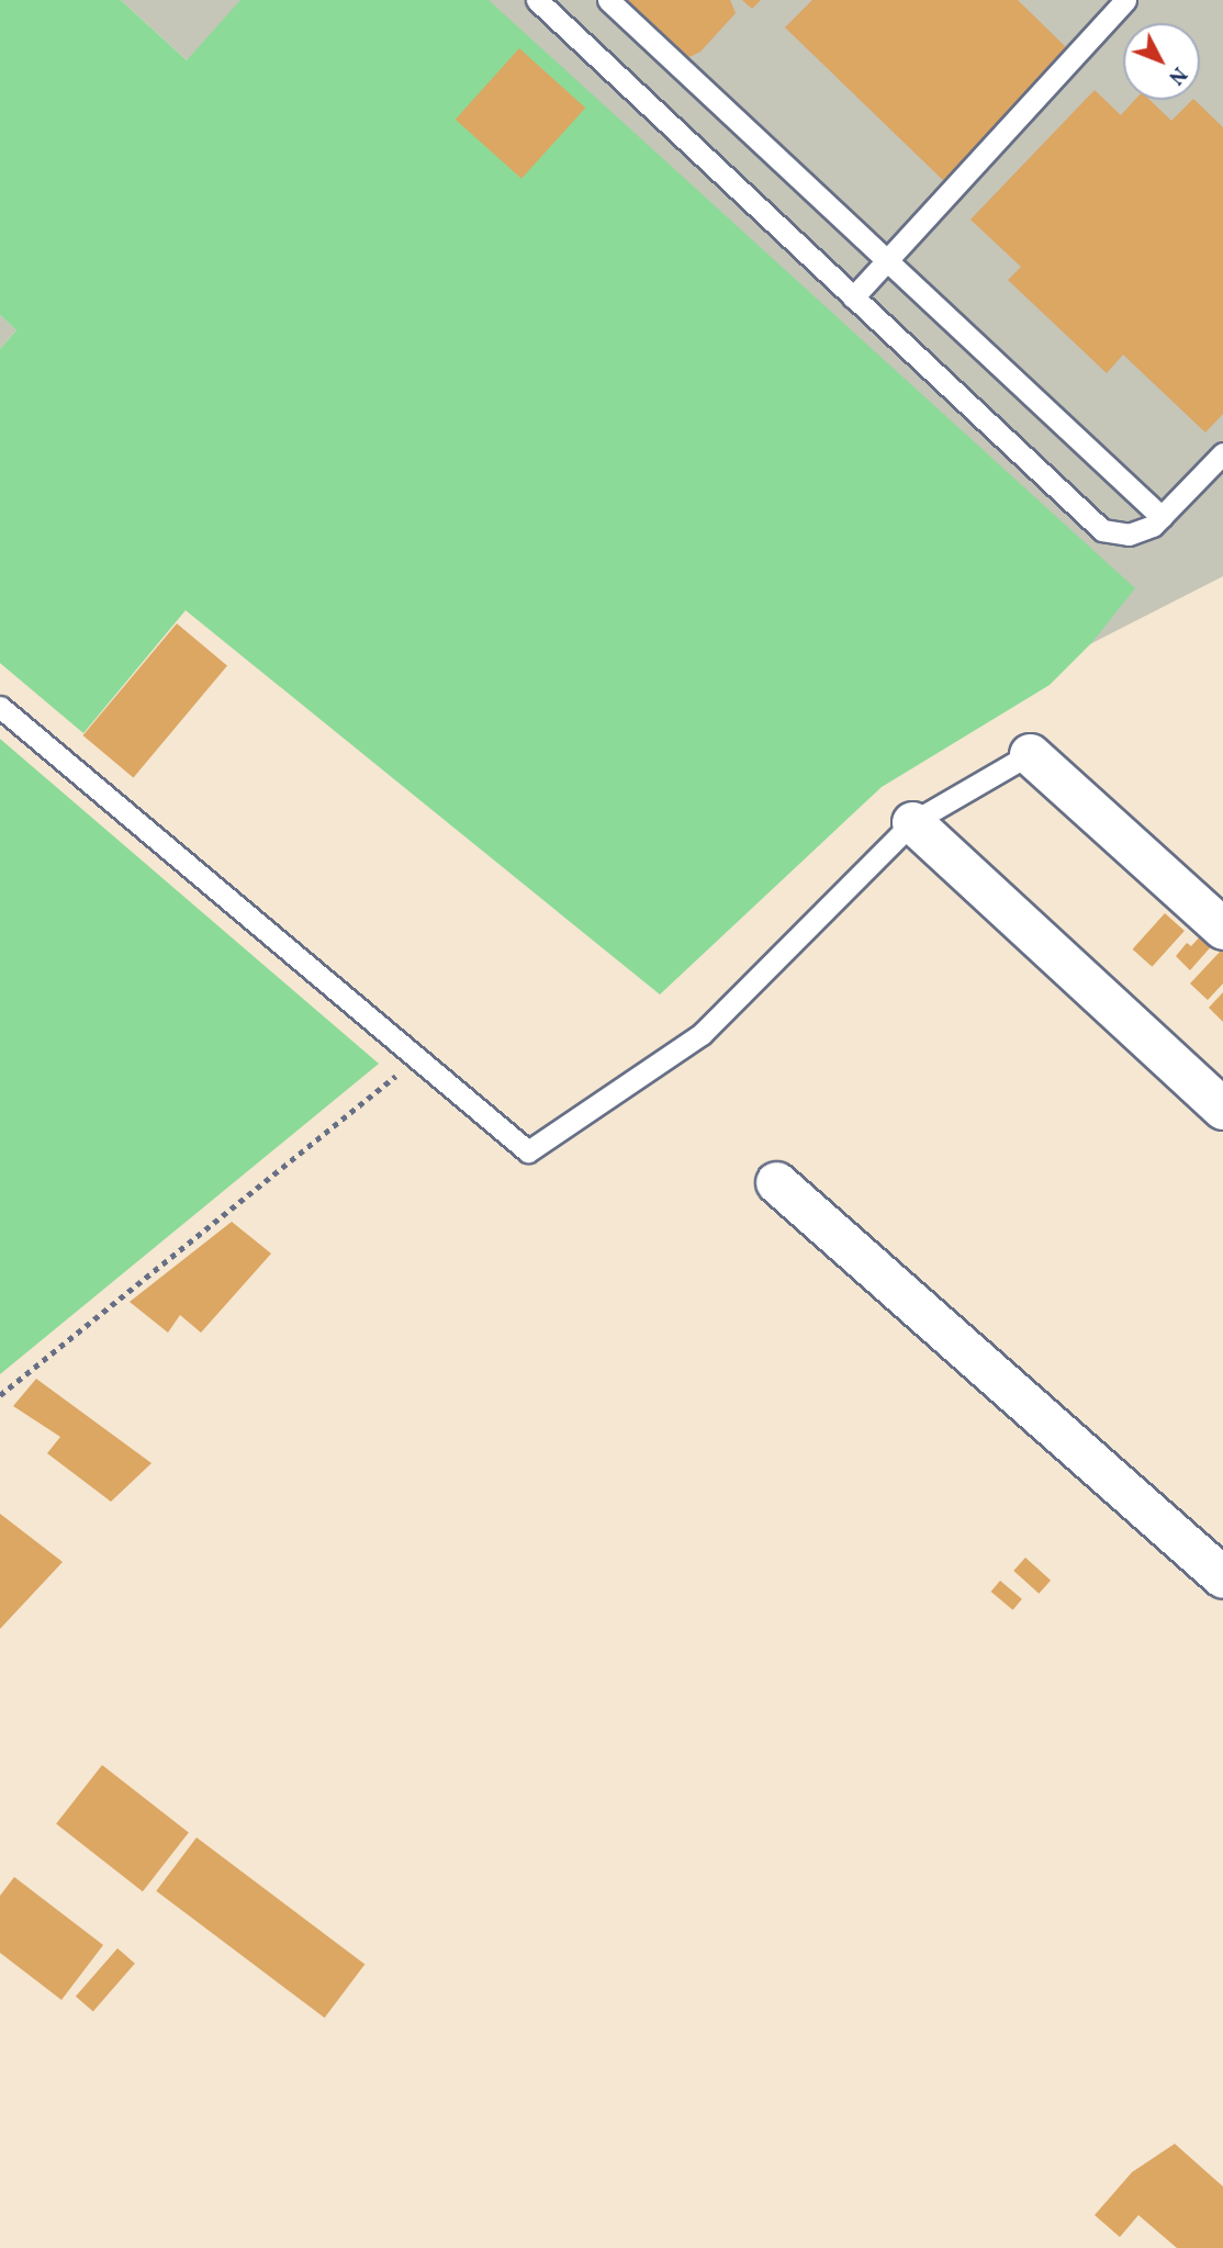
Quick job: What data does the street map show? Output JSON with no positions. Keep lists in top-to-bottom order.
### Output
{
  "north": "bottom right"
}
